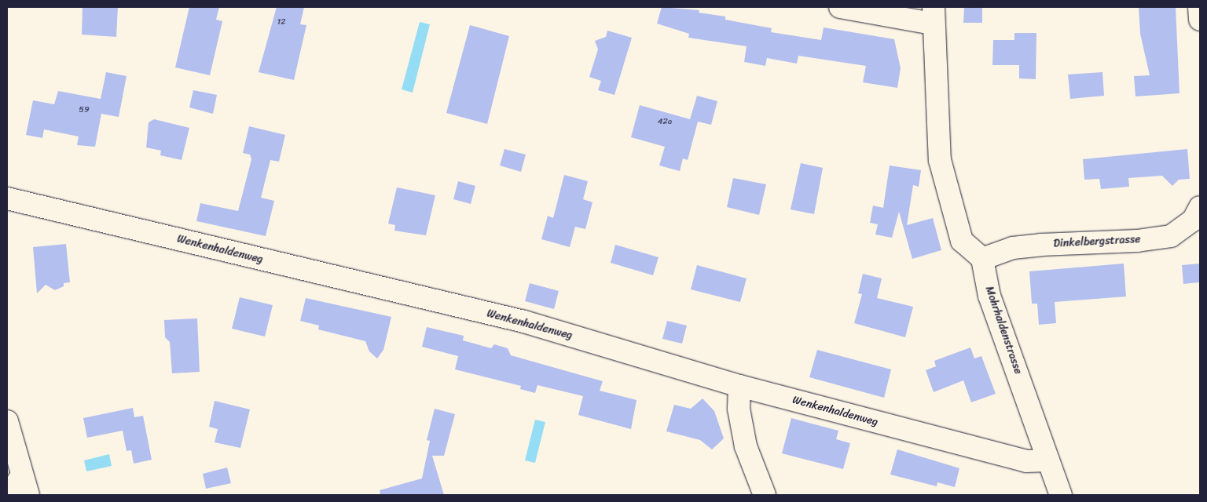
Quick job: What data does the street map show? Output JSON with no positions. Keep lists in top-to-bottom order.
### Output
{
  "streets": {
    "street": ["Dinkelbergstrasse", "Wenkenhaldenweg", "Mohrhaldenstrasse"]
  },
  "crossings": [
    ["Dinkelbergstrasse", "Mohrhaldenstrasse"],
    ["Wenkenhaldenweg", "Mohrhaldenstrasse"]
  ],
  "house_numbers": ["12", "59", "42a"]
}
